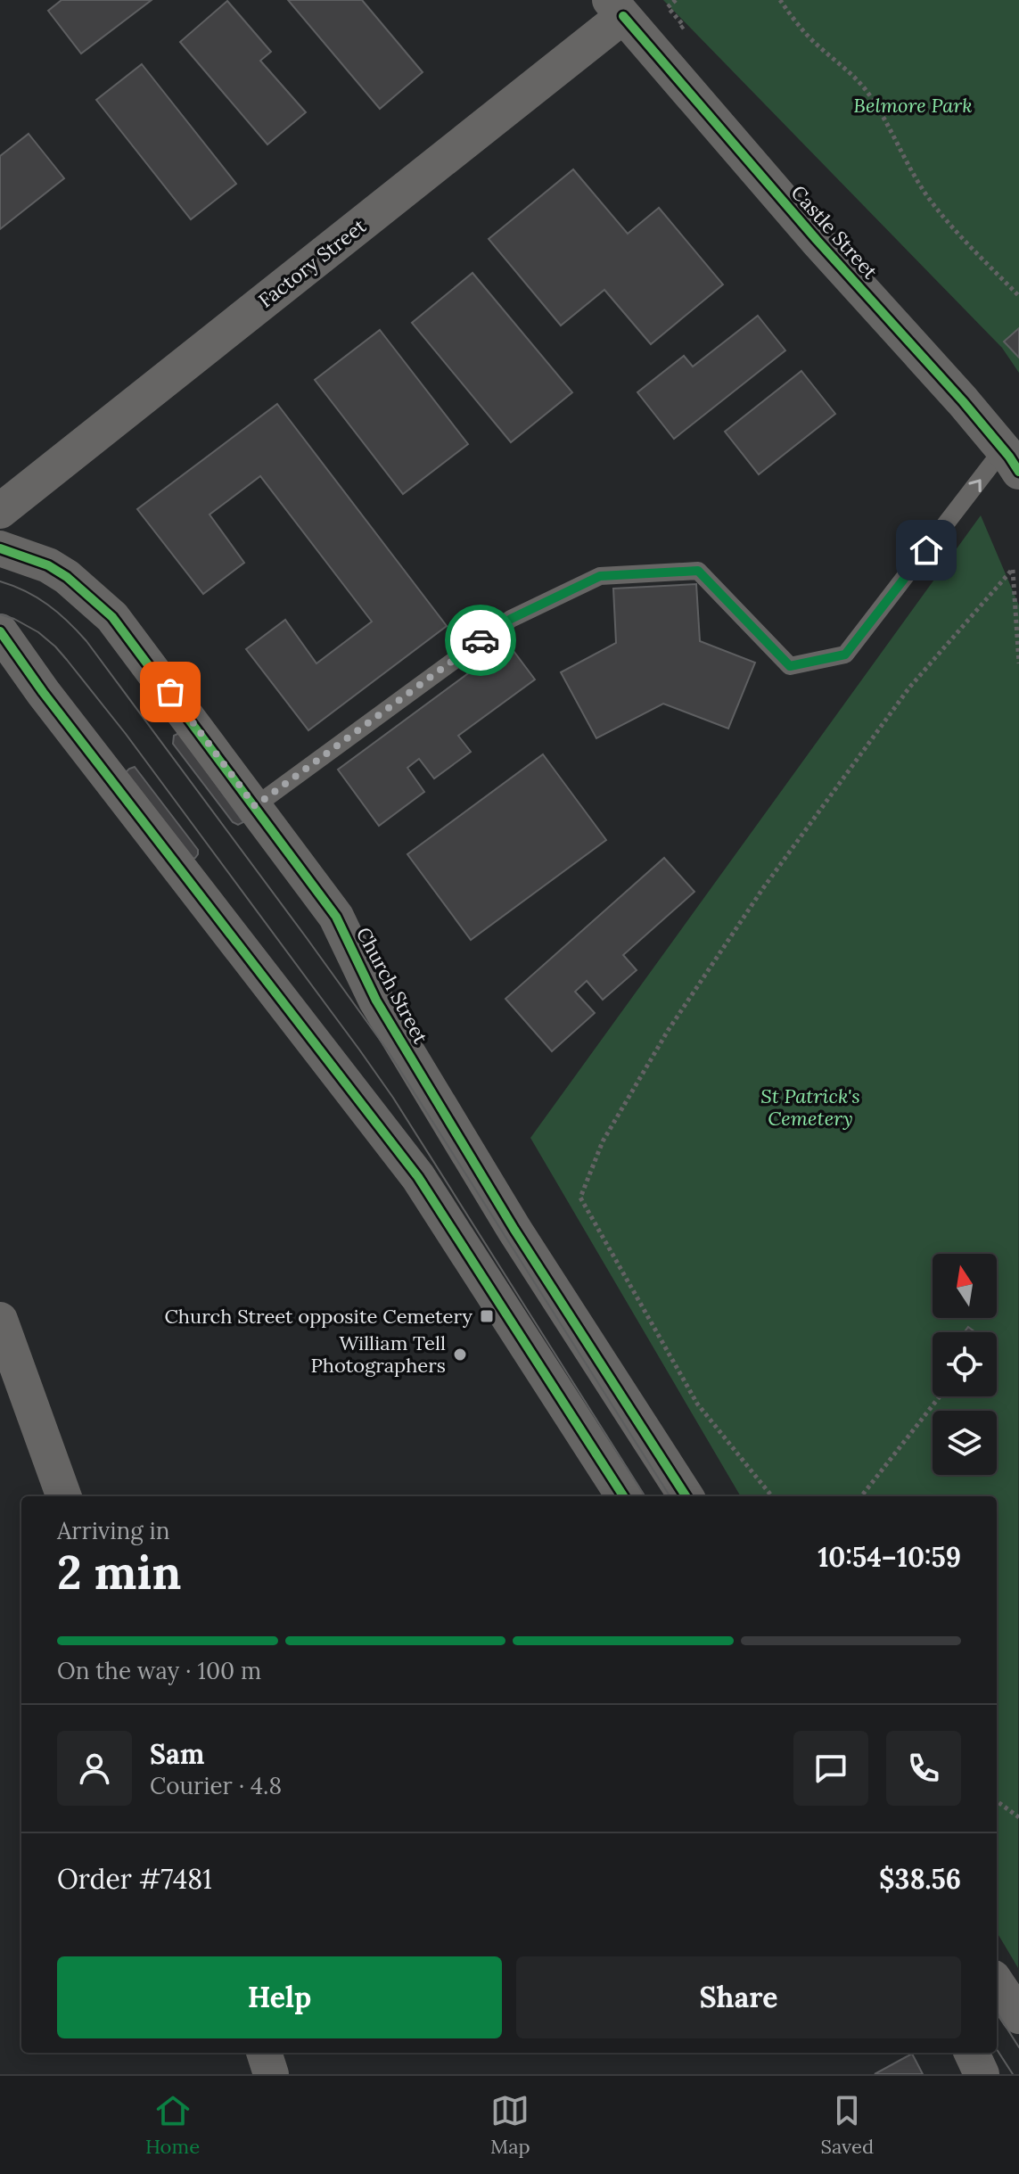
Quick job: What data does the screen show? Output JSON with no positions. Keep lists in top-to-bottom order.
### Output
{
  "streets": {
    "street": ["Castle Street", "Factory Street", "Church Street"]
  },
  "crossings": [
    ["Castle Street", "Factory Street"]
  ],
  "parks": ["Belmore Park", "St Patrick's Cemetery"],
  "places": {
    "transit": ["Church Street opposite Cemetery"],
    "other": ["William Tell Photographers"]
  },
  "north": "top",
  "page": {
    "heading": ["2 min", "Arriving in", "10:54–10:59"],
    "panel": [
      "Sam",
      "Courier · 4.8",
      "Order #7481",
      "$38.56"
    ],
    "bar": "On the way · 100 m",
    "buttons": ["Help", "Share"],
    "tabs": ["Home", "Map", "Saved"]
  }
}
